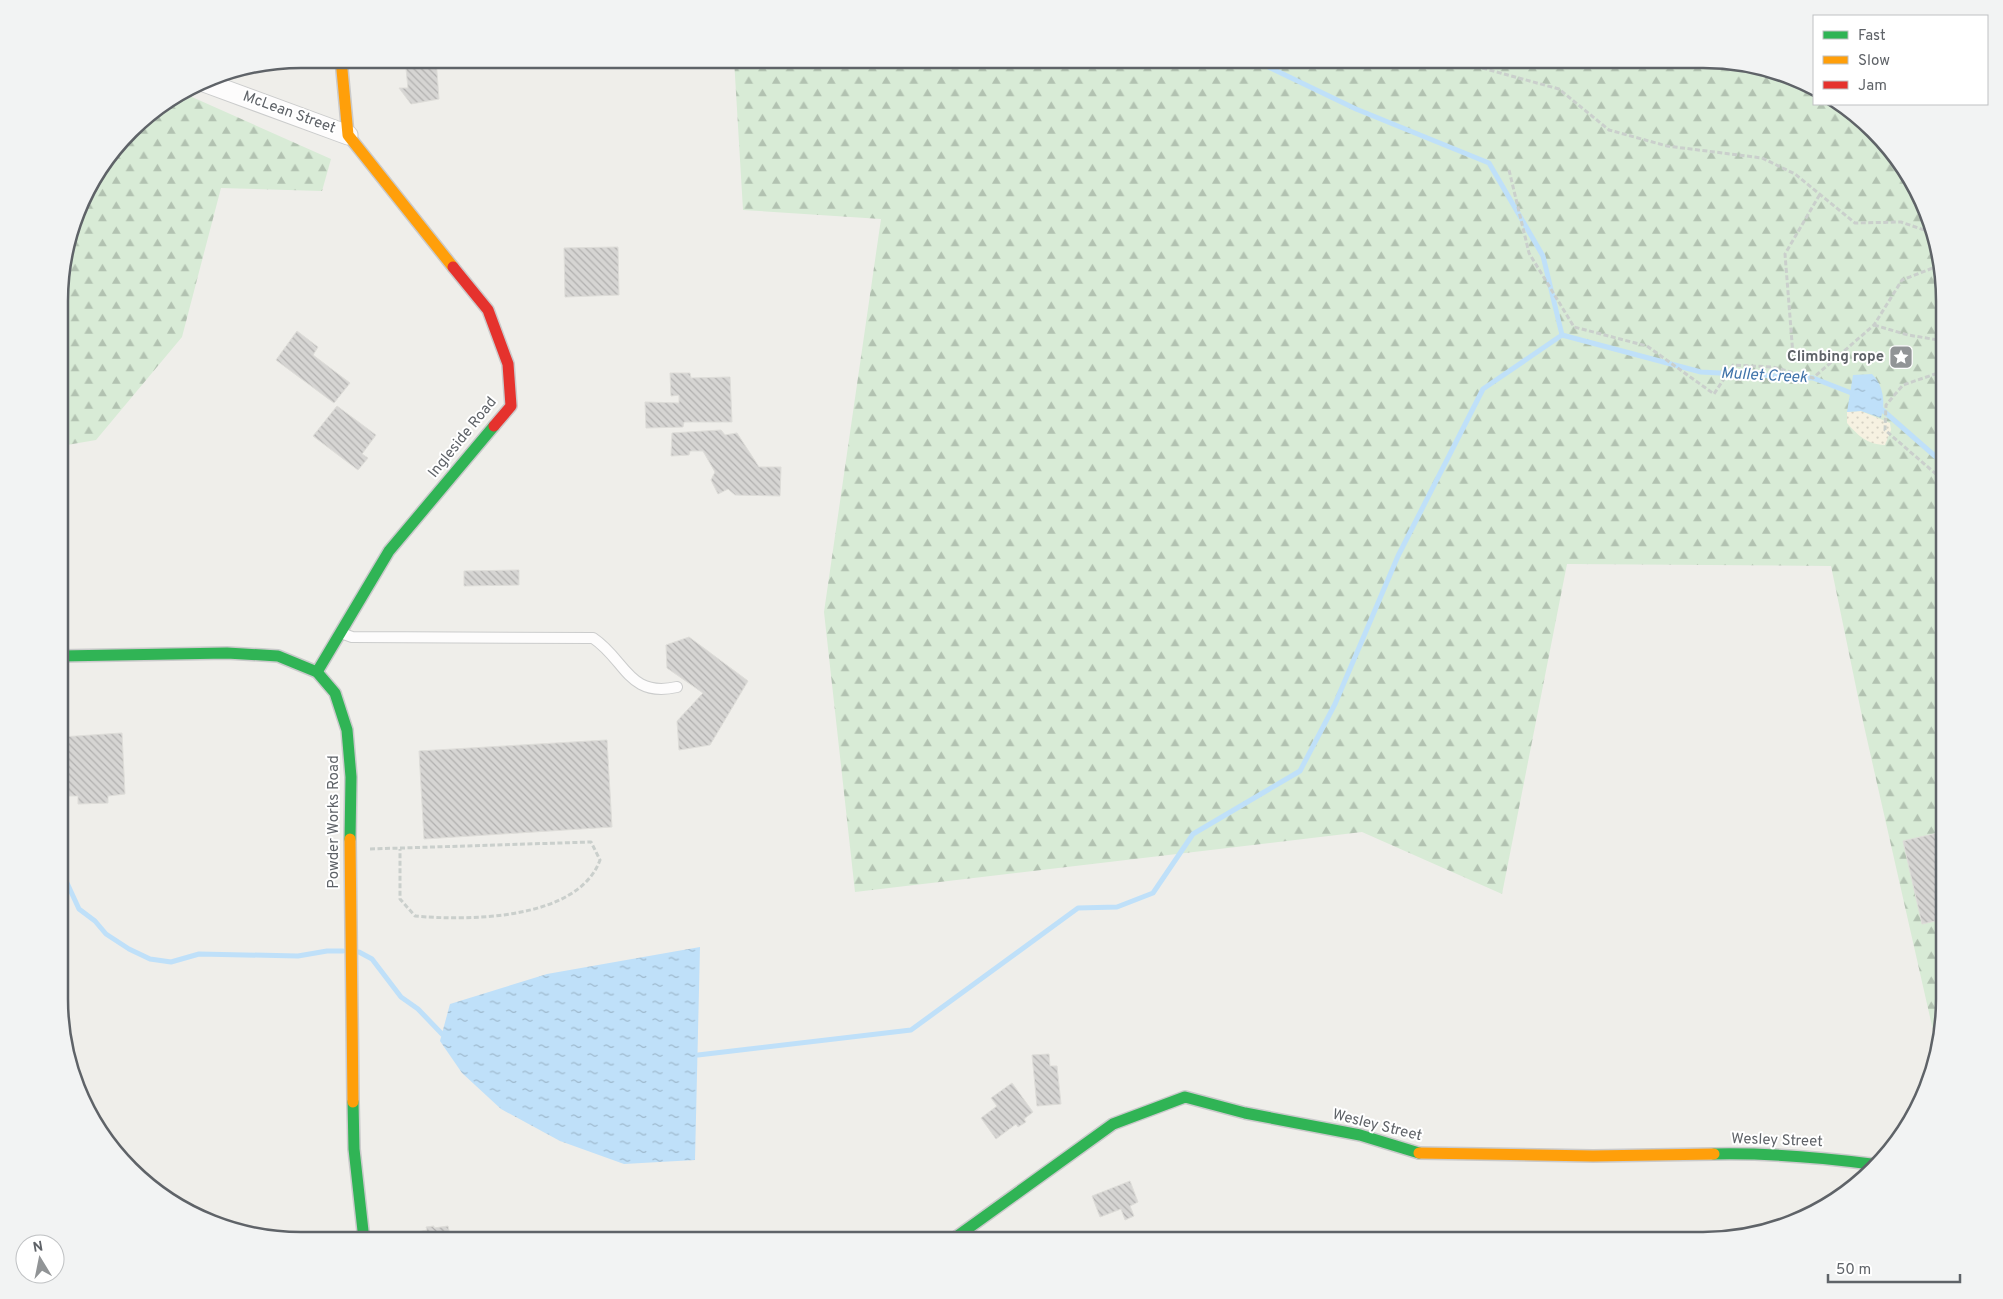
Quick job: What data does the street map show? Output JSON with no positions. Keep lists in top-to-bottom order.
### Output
{
  "streets": {
    "street": [
      "McLean Street",
      "Ingleside Road",
      "Powder Works Road",
      "Wesley Street"
    ]
  },
  "crossings": [
    ["McLean Street", "Ingleside Road"],
    ["Ingleside Road", "Powder Works Road"]
  ],
  "water": ["Mullet Creek"],
  "places": {
    "place": ["Climbing rope"]
  },
  "legend": ["Fast", "Slow", "Jam"],
  "scale_bar": "50 m",
  "north": "top"
}
